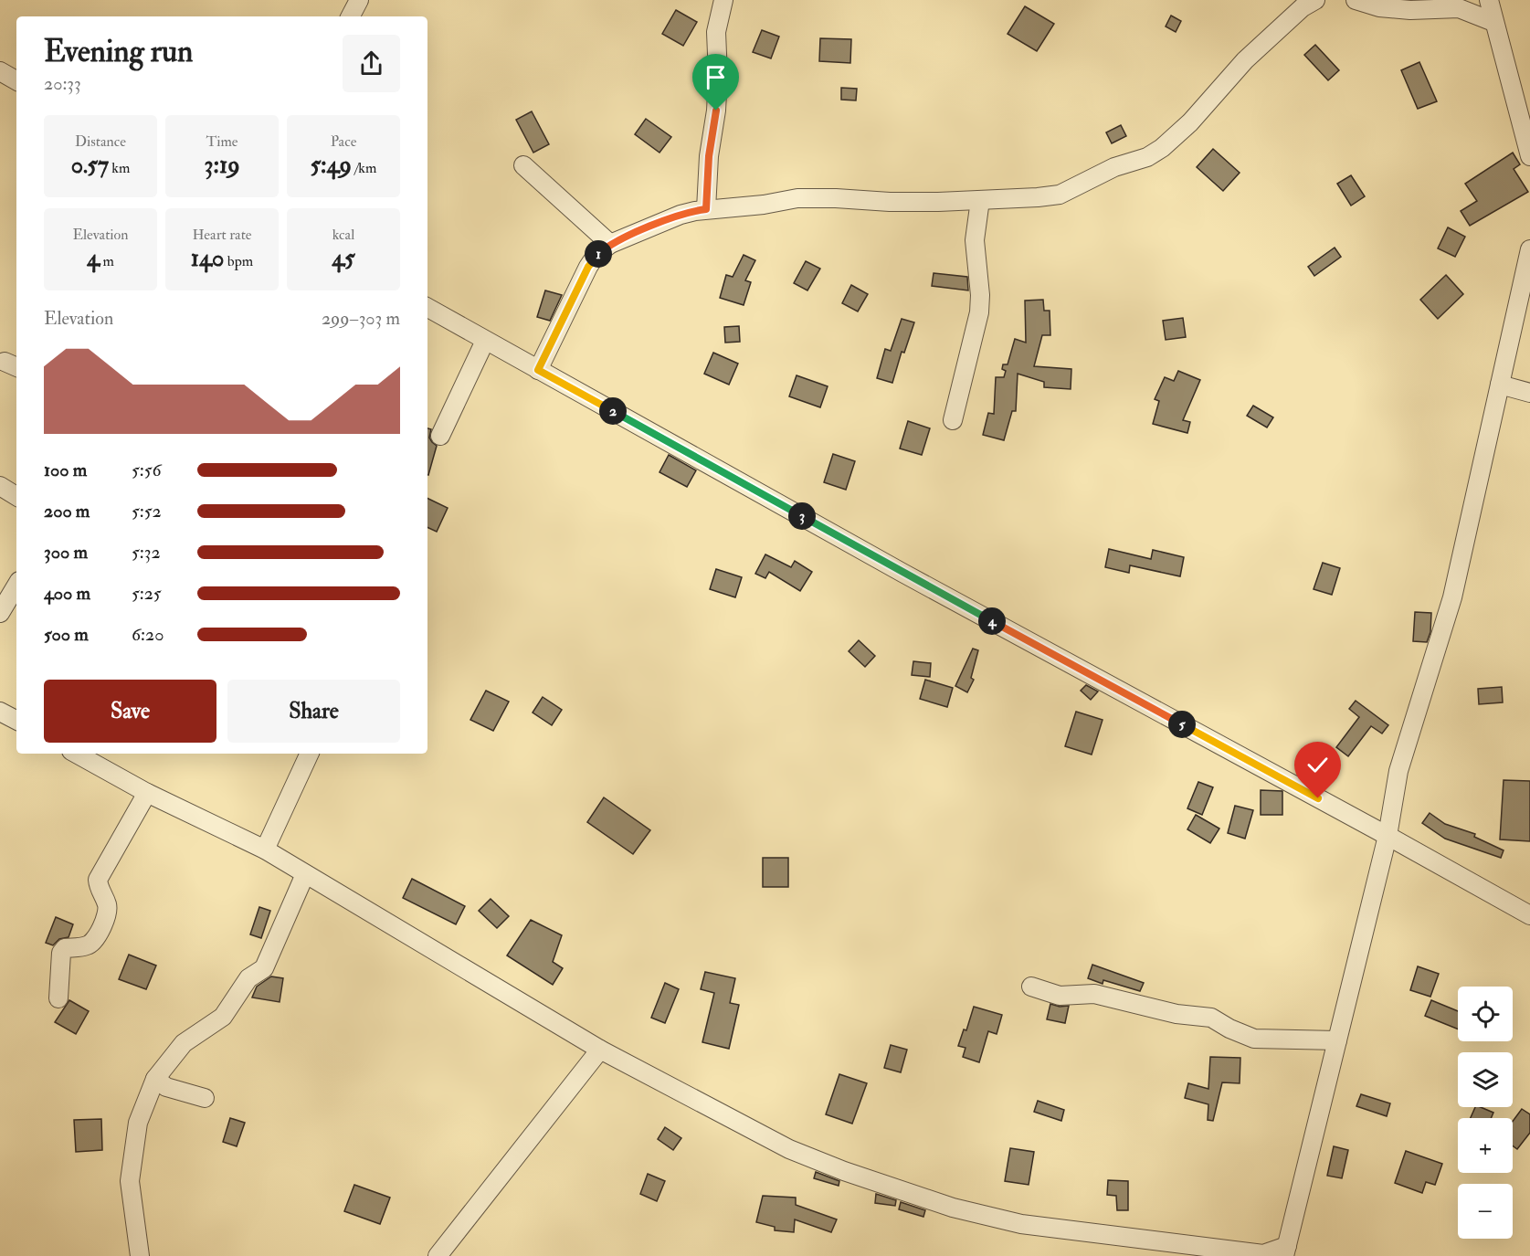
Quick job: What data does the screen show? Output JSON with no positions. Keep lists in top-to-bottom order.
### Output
{
  "page": {
    "heading": ["Evening run", "20:33"],
    "stats": [
      ["Distance", "0.57 km"],
      ["Time", "3:19"],
      ["Pace", "5:49 /km"],
      ["Elevation", "4 m"],
      ["Heart rate", "140 bpm"],
      ["kcal", "45"]
    ],
    "pins": [
      "1",
      "2",
      "3",
      "4",
      "5"
    ],
    "chart": ["Elevation", "299–303 m"],
    "list": [
      {
        "name": "100 m",
        "note": "5:56"
      },
      {
        "name": "200 m",
        "note": "5:52"
      },
      {
        "name": "300 m",
        "note": "5:32"
      },
      {
        "name": "400 m",
        "note": "5:25"
      },
      {
        "name": "500 m",
        "note": "6:20"
      }
    ],
    "buttons": ["Save", "Share"],
    "map_buttons": ["+", "−"]
  }
}
